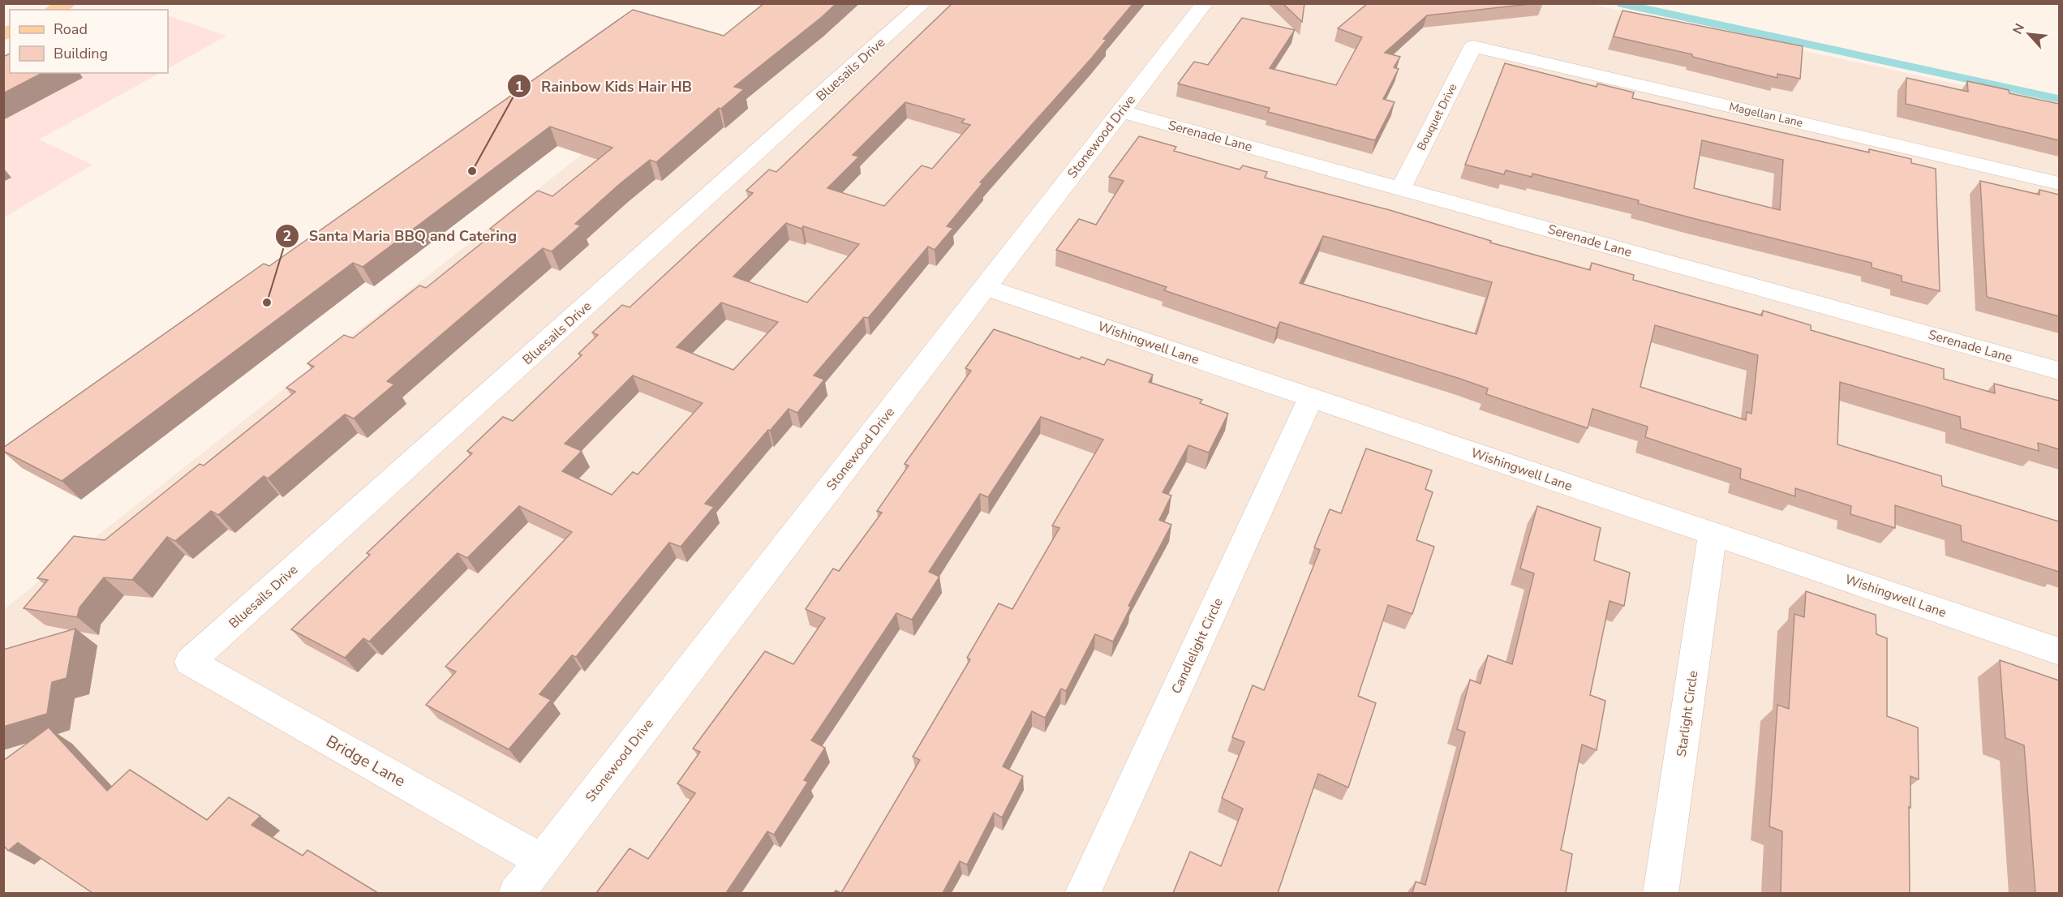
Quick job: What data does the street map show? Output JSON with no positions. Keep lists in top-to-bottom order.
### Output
{
  "streets": {
    "street": [
      "Bluesails Drive",
      "Magellan Lane",
      "Bouquet Drive",
      "Serenade Lane",
      "Stonewood Drive",
      "Wishingwell Lane",
      "Candlelight Circle",
      "Starlight Circle",
      "Bridge Lane"
    ]
  },
  "crossings": [
    ["Bluesails Drive", "Bridge Lane"],
    ["Magellan Lane", "Bouquet Drive"],
    ["Bouquet Drive", "Serenade Lane"],
    ["Serenade Lane", "Stonewood Drive"],
    ["Stonewood Drive", "Wishingwell Lane"],
    ["Stonewood Drive", "Bridge Lane"],
    ["Wishingwell Lane", "Candlelight Circle"],
    ["Wishingwell Lane", "Starlight Circle"]
  ],
  "places": ["Rainbow Kids Hair HB", "Santa Maria BBQ and Catering"],
  "legend": ["Road", "Building"],
  "north": "top left"
}
